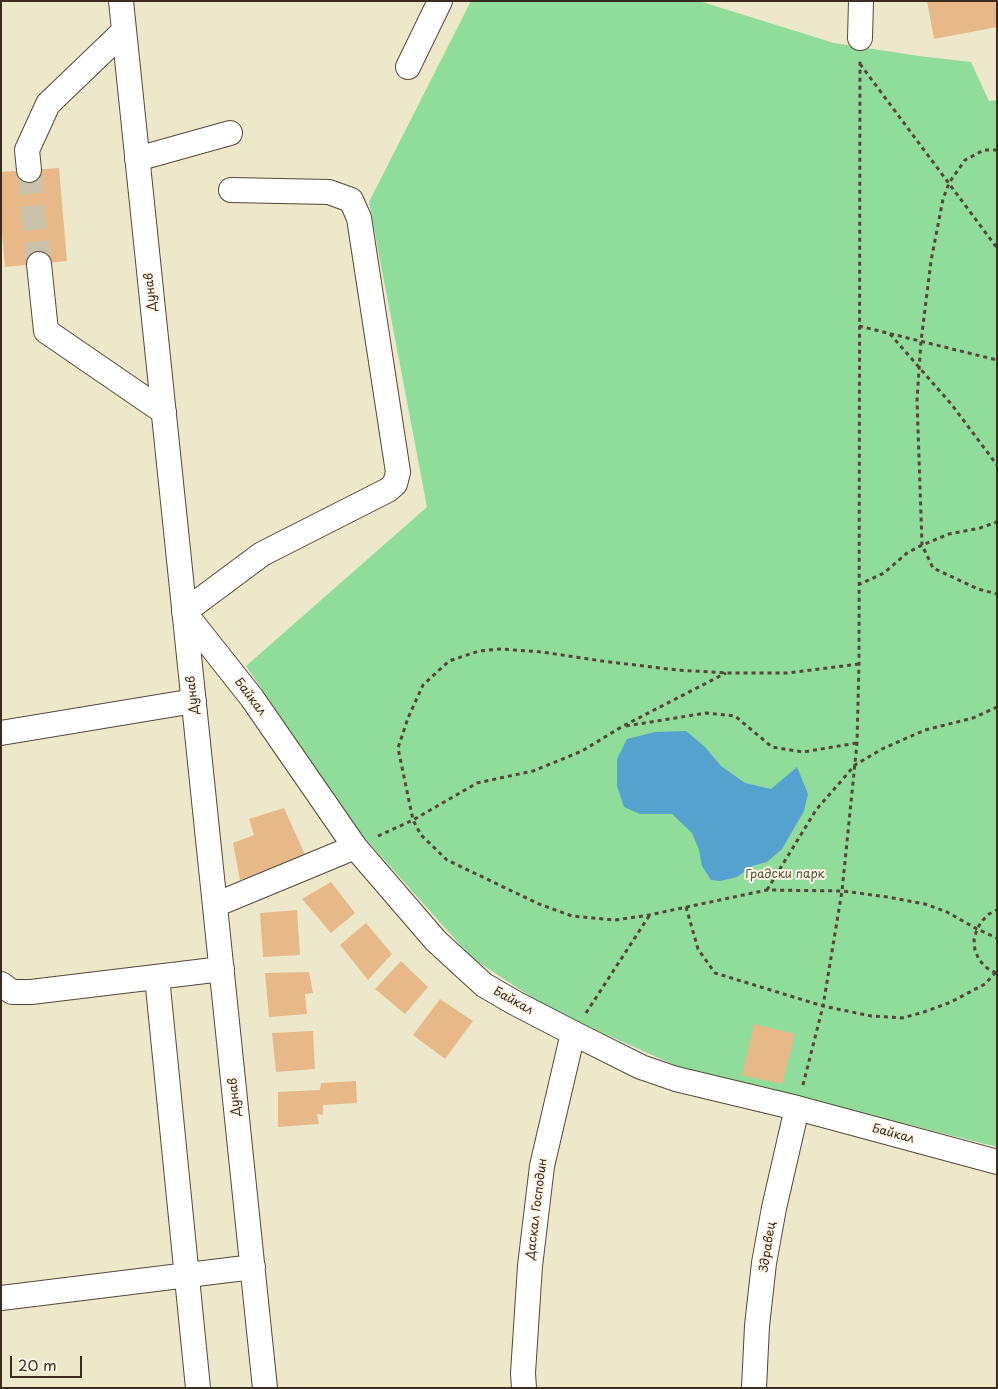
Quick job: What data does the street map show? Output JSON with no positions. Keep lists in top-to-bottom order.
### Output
{
  "streets": {
    "street": [
      "Дунав",
      "Байкал",
      "Даскал Господин",
      "Здравец"
    ]
  },
  "crossings": [
    ["Дунав", "Байкал"],
    ["Байкал", "Даскал Господин"],
    ["Байкал", "Здравец"]
  ],
  "parks": ["Градски парк"],
  "scale_bar": "20 m"
}
